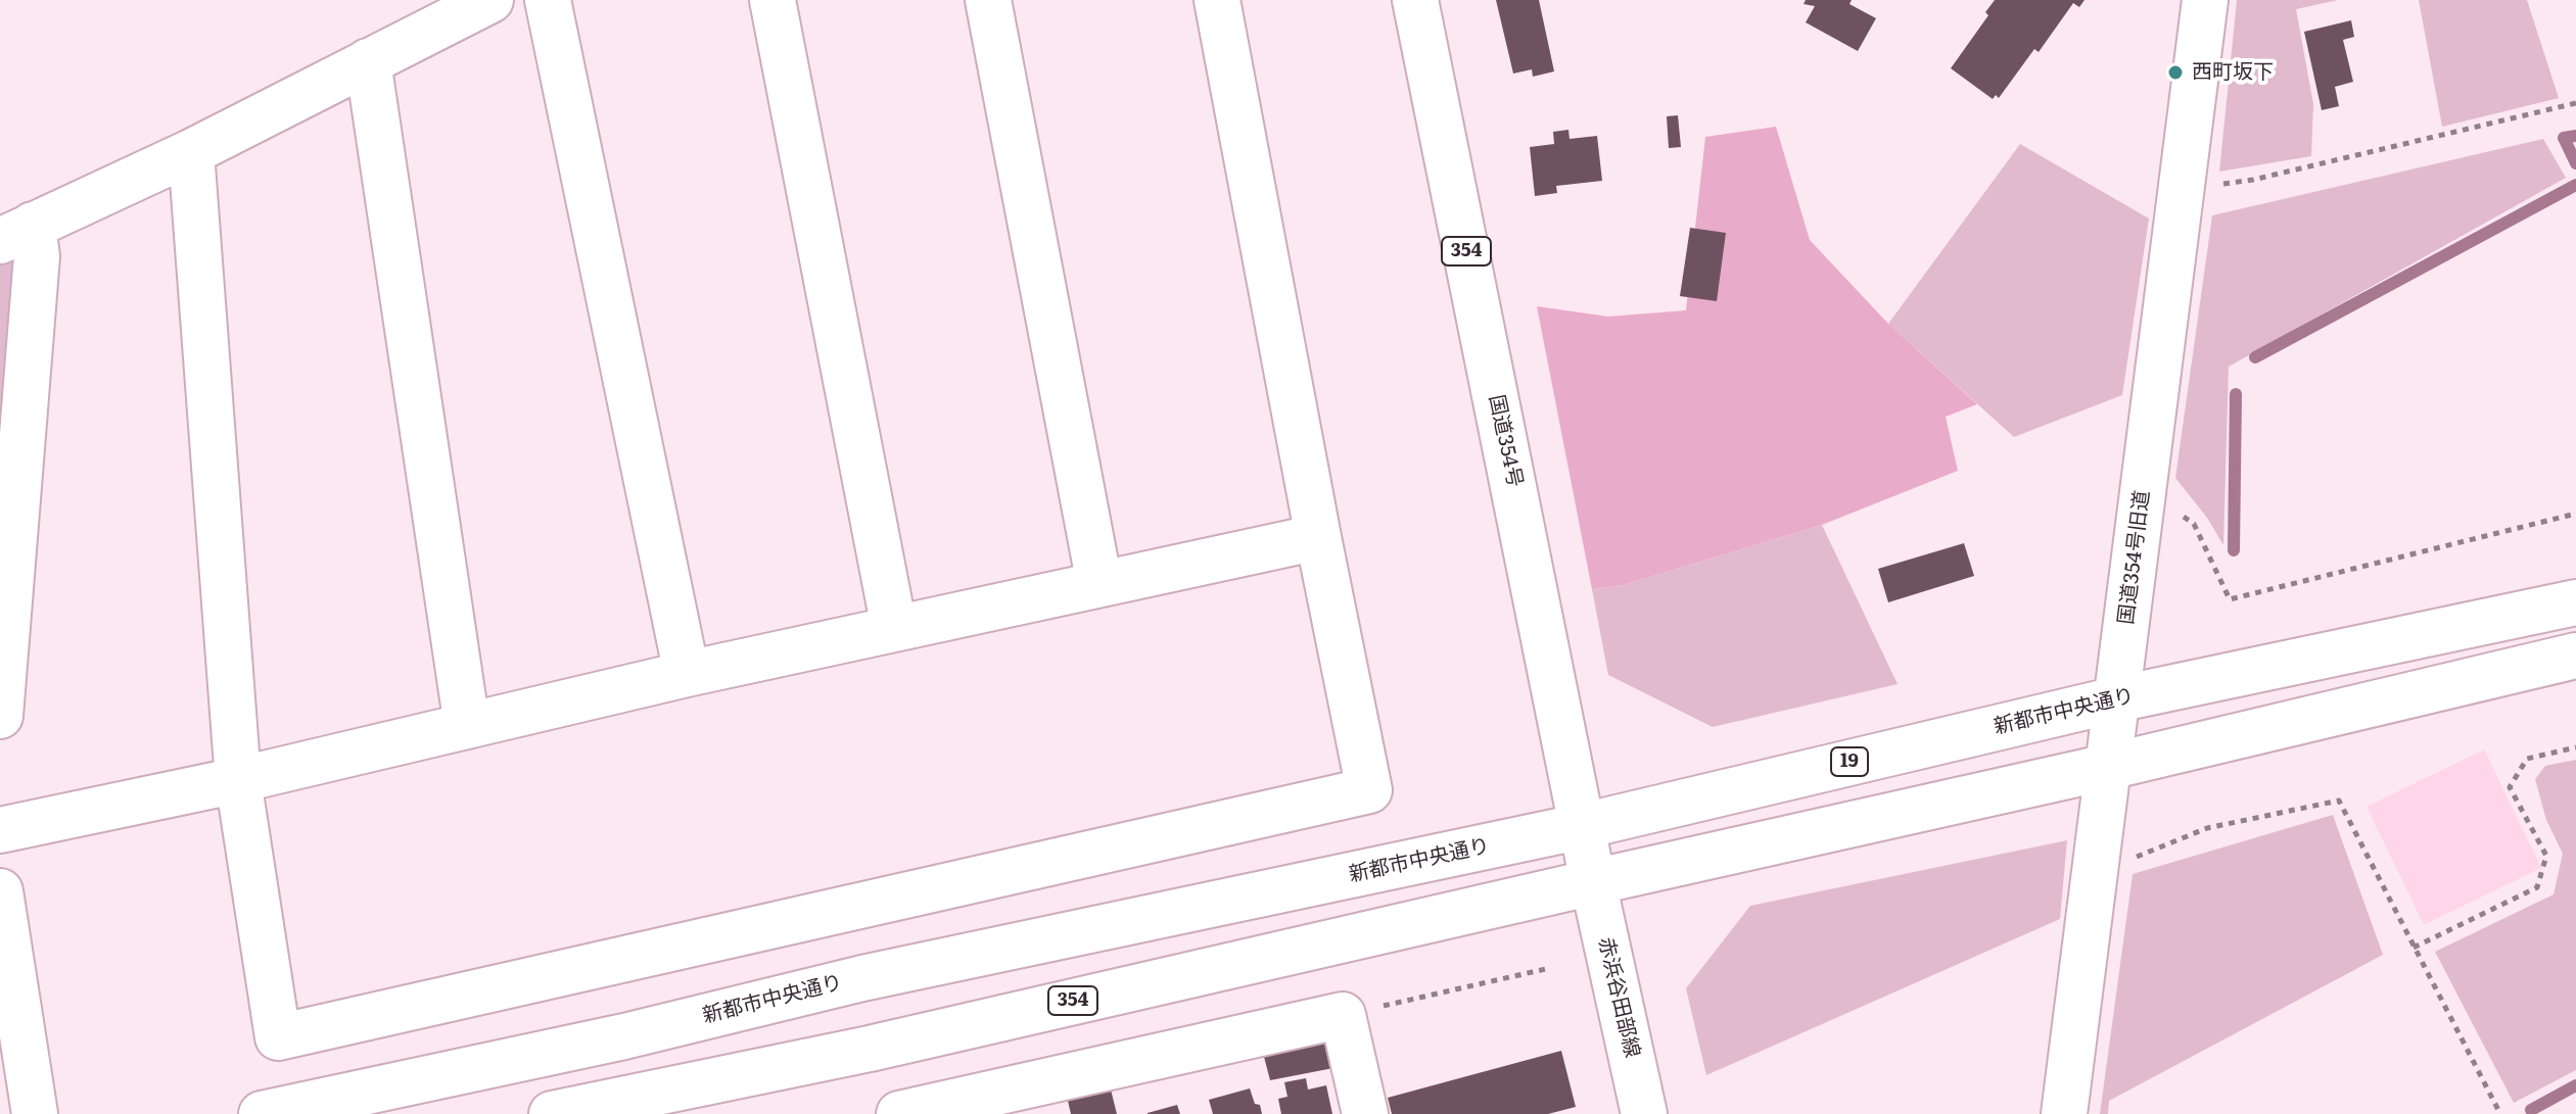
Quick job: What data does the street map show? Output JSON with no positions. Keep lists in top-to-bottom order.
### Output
{
  "streets": {
    "main road": [
      "354",
      "国道354号",
      "国道354号旧道",
      "新都市中央通り",
      "19",
      "赤浜谷田部線"
    ]
  },
  "crossings": [
    ["354", "国道354号"],
    ["354", "赤浜谷田部線"],
    ["国道354号", "新都市中央通り"],
    ["国道354号", "赤浜谷田部線"],
    ["国道354号旧道", "新都市中央通り"]
  ],
  "places": ["西町坂下"]
}
